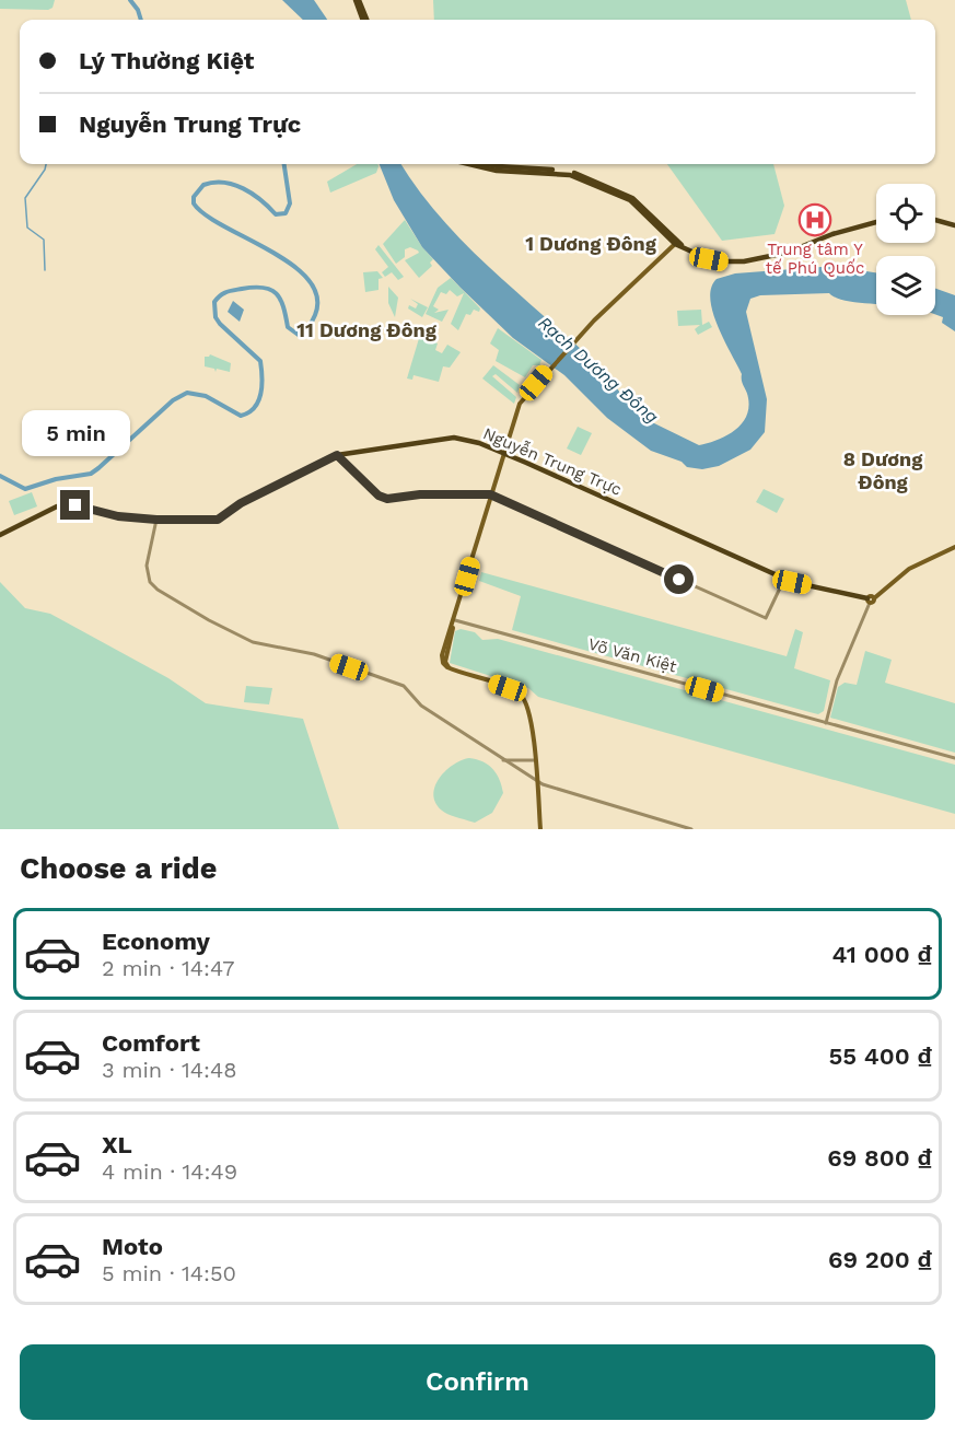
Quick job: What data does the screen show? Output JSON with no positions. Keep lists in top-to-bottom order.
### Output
{
  "streets": {
    "main road": ["Nguyễn Trung Trực"],
    "street": ["Võ Văn Kiệt"]
  },
  "districts": ["1 Dương Đông", "11 Dương Đông", "8 Dương Đông"],
  "water": ["Rạch Dương Đông"],
  "places": {
    "hospital": ["Trung tâm Y tế Phú Quốc"]
  },
  "page": {
    "banner": ["Lý Thường Kiệt", "Nguyễn Trung Trực"],
    "bubble": "5 min",
    "heading": "Choose a ride",
    "list": [
      {
        "name": "Economy",
        "note": "2 min · 14:47",
        "value": "41 000 ₫"
      },
      {
        "name": "Comfort",
        "note": "3 min · 14:48",
        "value": "55 400 ₫"
      },
      {
        "name": "XL",
        "note": "4 min · 14:49",
        "value": "69 800 ₫"
      },
      {
        "name": "Moto",
        "note": "5 min · 14:50",
        "value": "69 200 ₫"
      }
    ],
    "buttons": "Confirm"
  }
}
